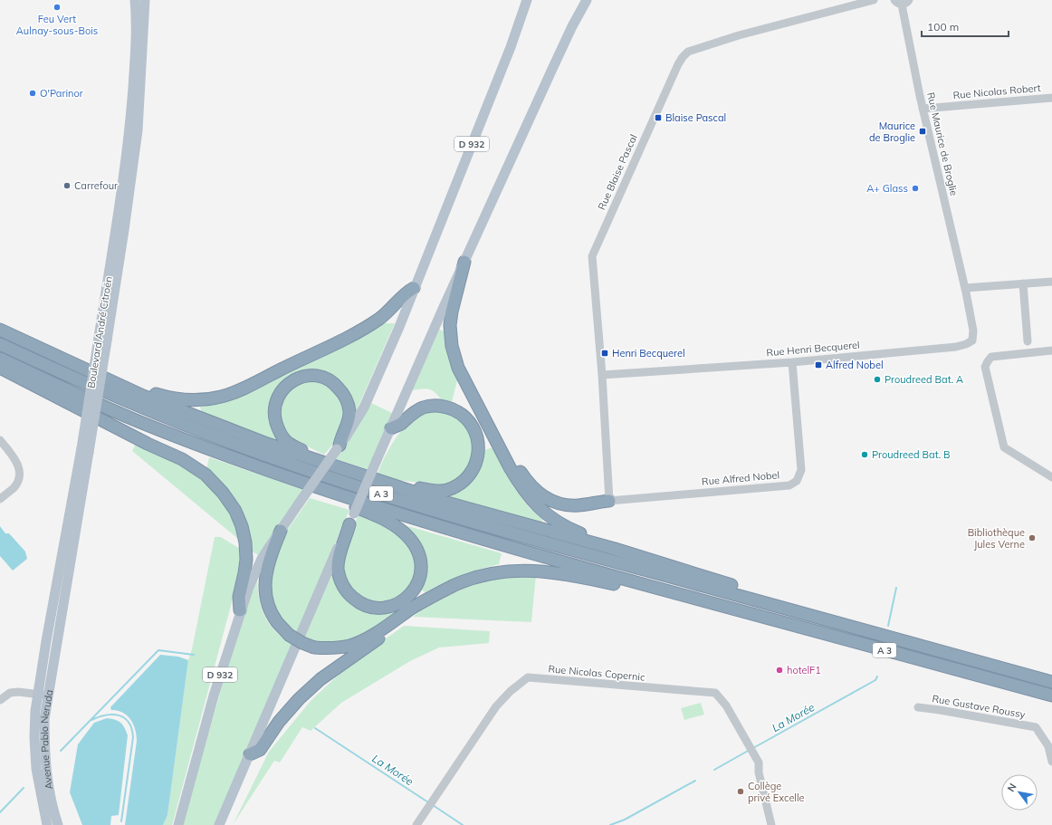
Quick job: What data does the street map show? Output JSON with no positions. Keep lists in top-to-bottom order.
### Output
{
  "streets": {
    "highway": ["A 3"],
    "main road": ["D 932", "Boulevard André Citroën", "Avenue Pablo Neruda"],
    "street": [
      "Rue Nicolas Robert",
      "Rue Maurice de Broglie",
      "Rue Blaise Pascal",
      "Rue Henri Becquerel",
      "Rue Alfred Nobel",
      "Rue Nicolas Copernic",
      "Rue Gustave Roussy"
    ]
  },
  "crossings": [
    ["Rue Nicolas Robert", "Rue Maurice de Broglie"],
    ["Rue Maurice de Broglie", "Rue Henri Becquerel"],
    ["Rue Blaise Pascal", "Rue Henri Becquerel"],
    ["Rue Blaise Pascal", "Rue Alfred Nobel"],
    ["Boulevard André Citroën", "Avenue Pablo Neruda"],
    ["Rue Henri Becquerel", "Rue Alfred Nobel"]
  ],
  "water": ["La Morée"],
  "places": {
    "other": [
      "Feu Vert Aulnay-sous-Bois",
      "O'Parinor",
      "Carrefour",
      "A+ Glass",
      "Proudreed Bat. A",
      "Proudreed Bat. B",
      "Bibliothèque Jules Verne",
      "hotelF1",
      "Collège privé Excelle"
    ],
    "transit": [
      "Blaise Pascal",
      "Maurice de Broglie",
      "Henri Becquerel",
      "Alfred Nobel"
    ]
  },
  "scale_bar": "100 m",
  "north": "top left"
}
